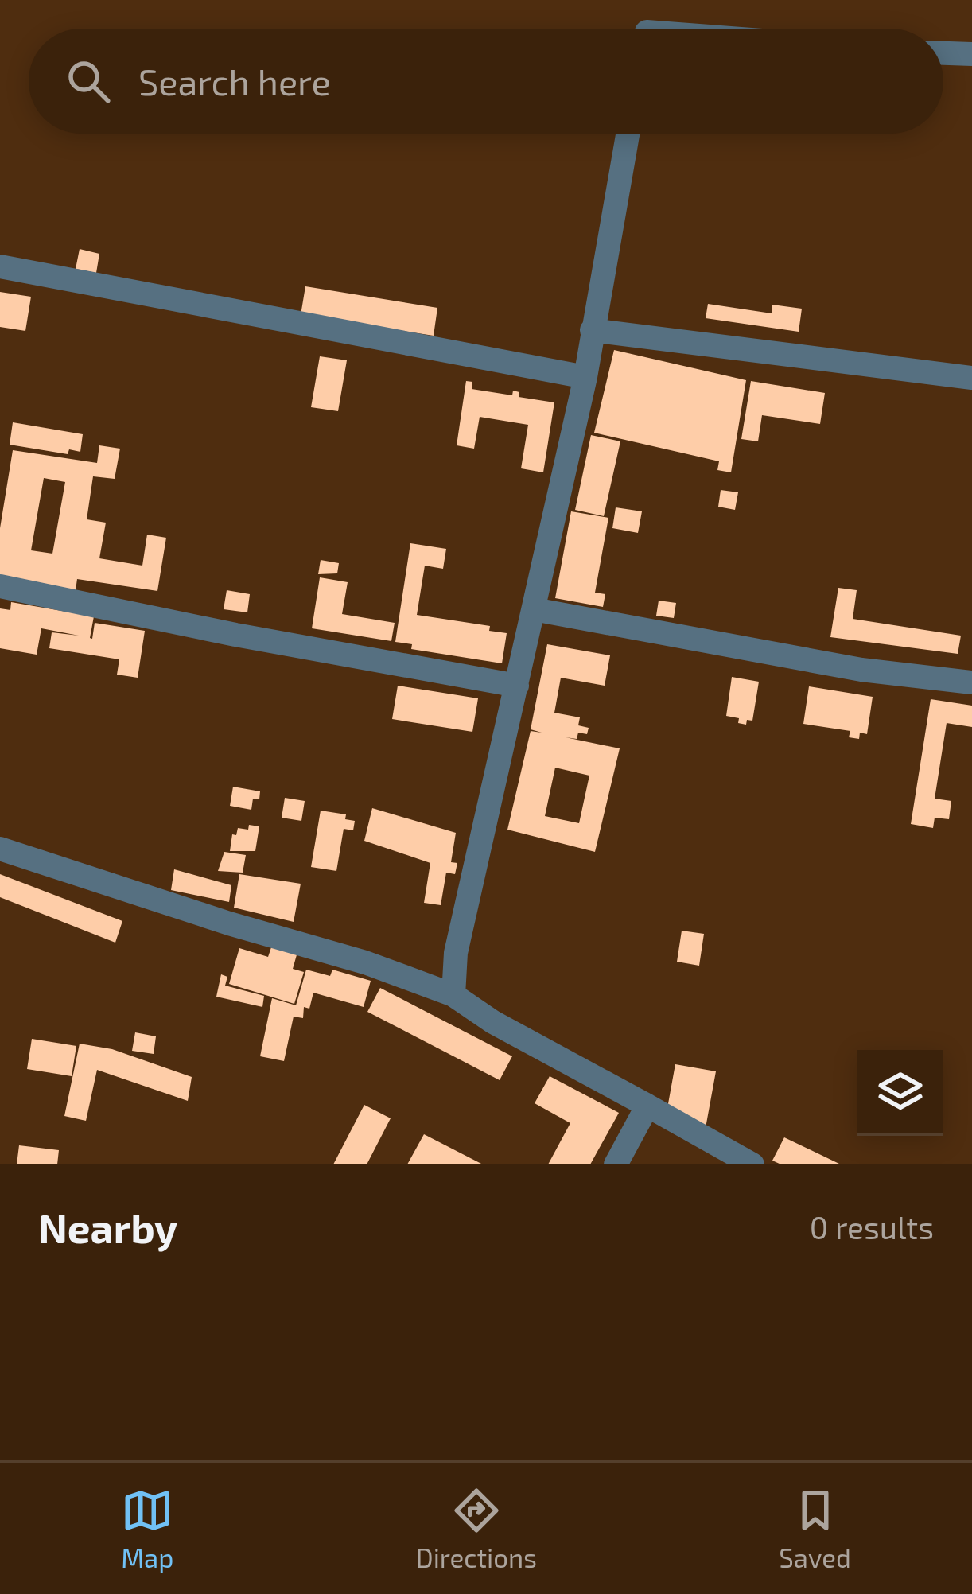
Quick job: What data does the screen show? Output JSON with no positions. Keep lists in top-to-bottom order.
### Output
{
  "page": {
    "search": "Search here",
    "heading": ["Nearby", "0 results"],
    "nav": ["Map", "Directions", "Saved"]
  }
}
